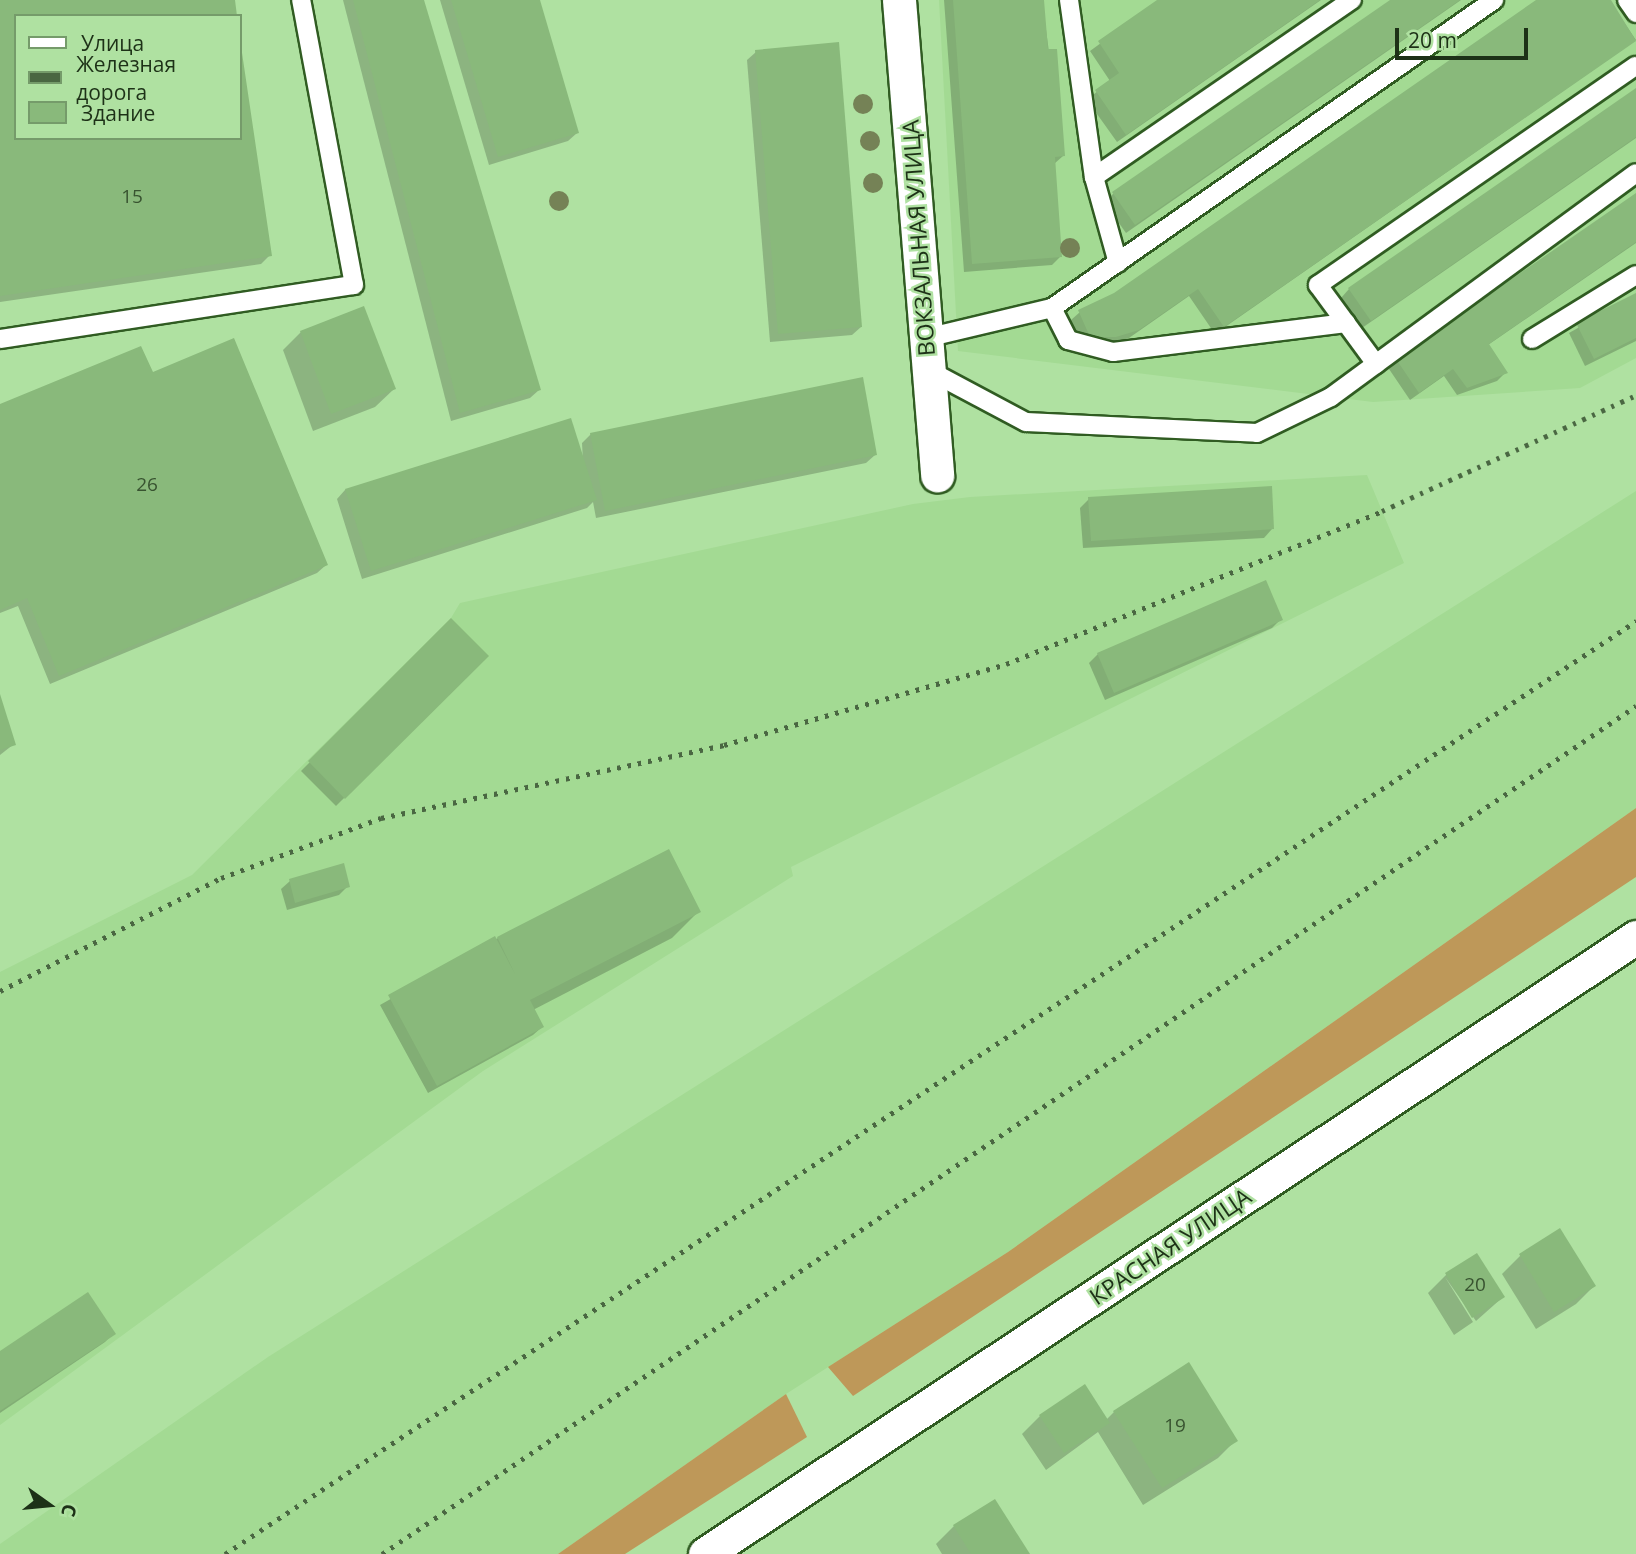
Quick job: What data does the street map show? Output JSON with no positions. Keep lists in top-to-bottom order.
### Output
{
  "streets": {
    "street": ["ВОКЗАЛЬНАЯ УЛИЦА", "КРАСНАЯ УЛИЦА"]
  },
  "house_numbers": [
    "15",
    "26",
    "20",
    "19"
  ],
  "legend": ["Улица", "Железная дорога", "Здание"],
  "scale_bar": "20 m",
  "north": "right"
}
